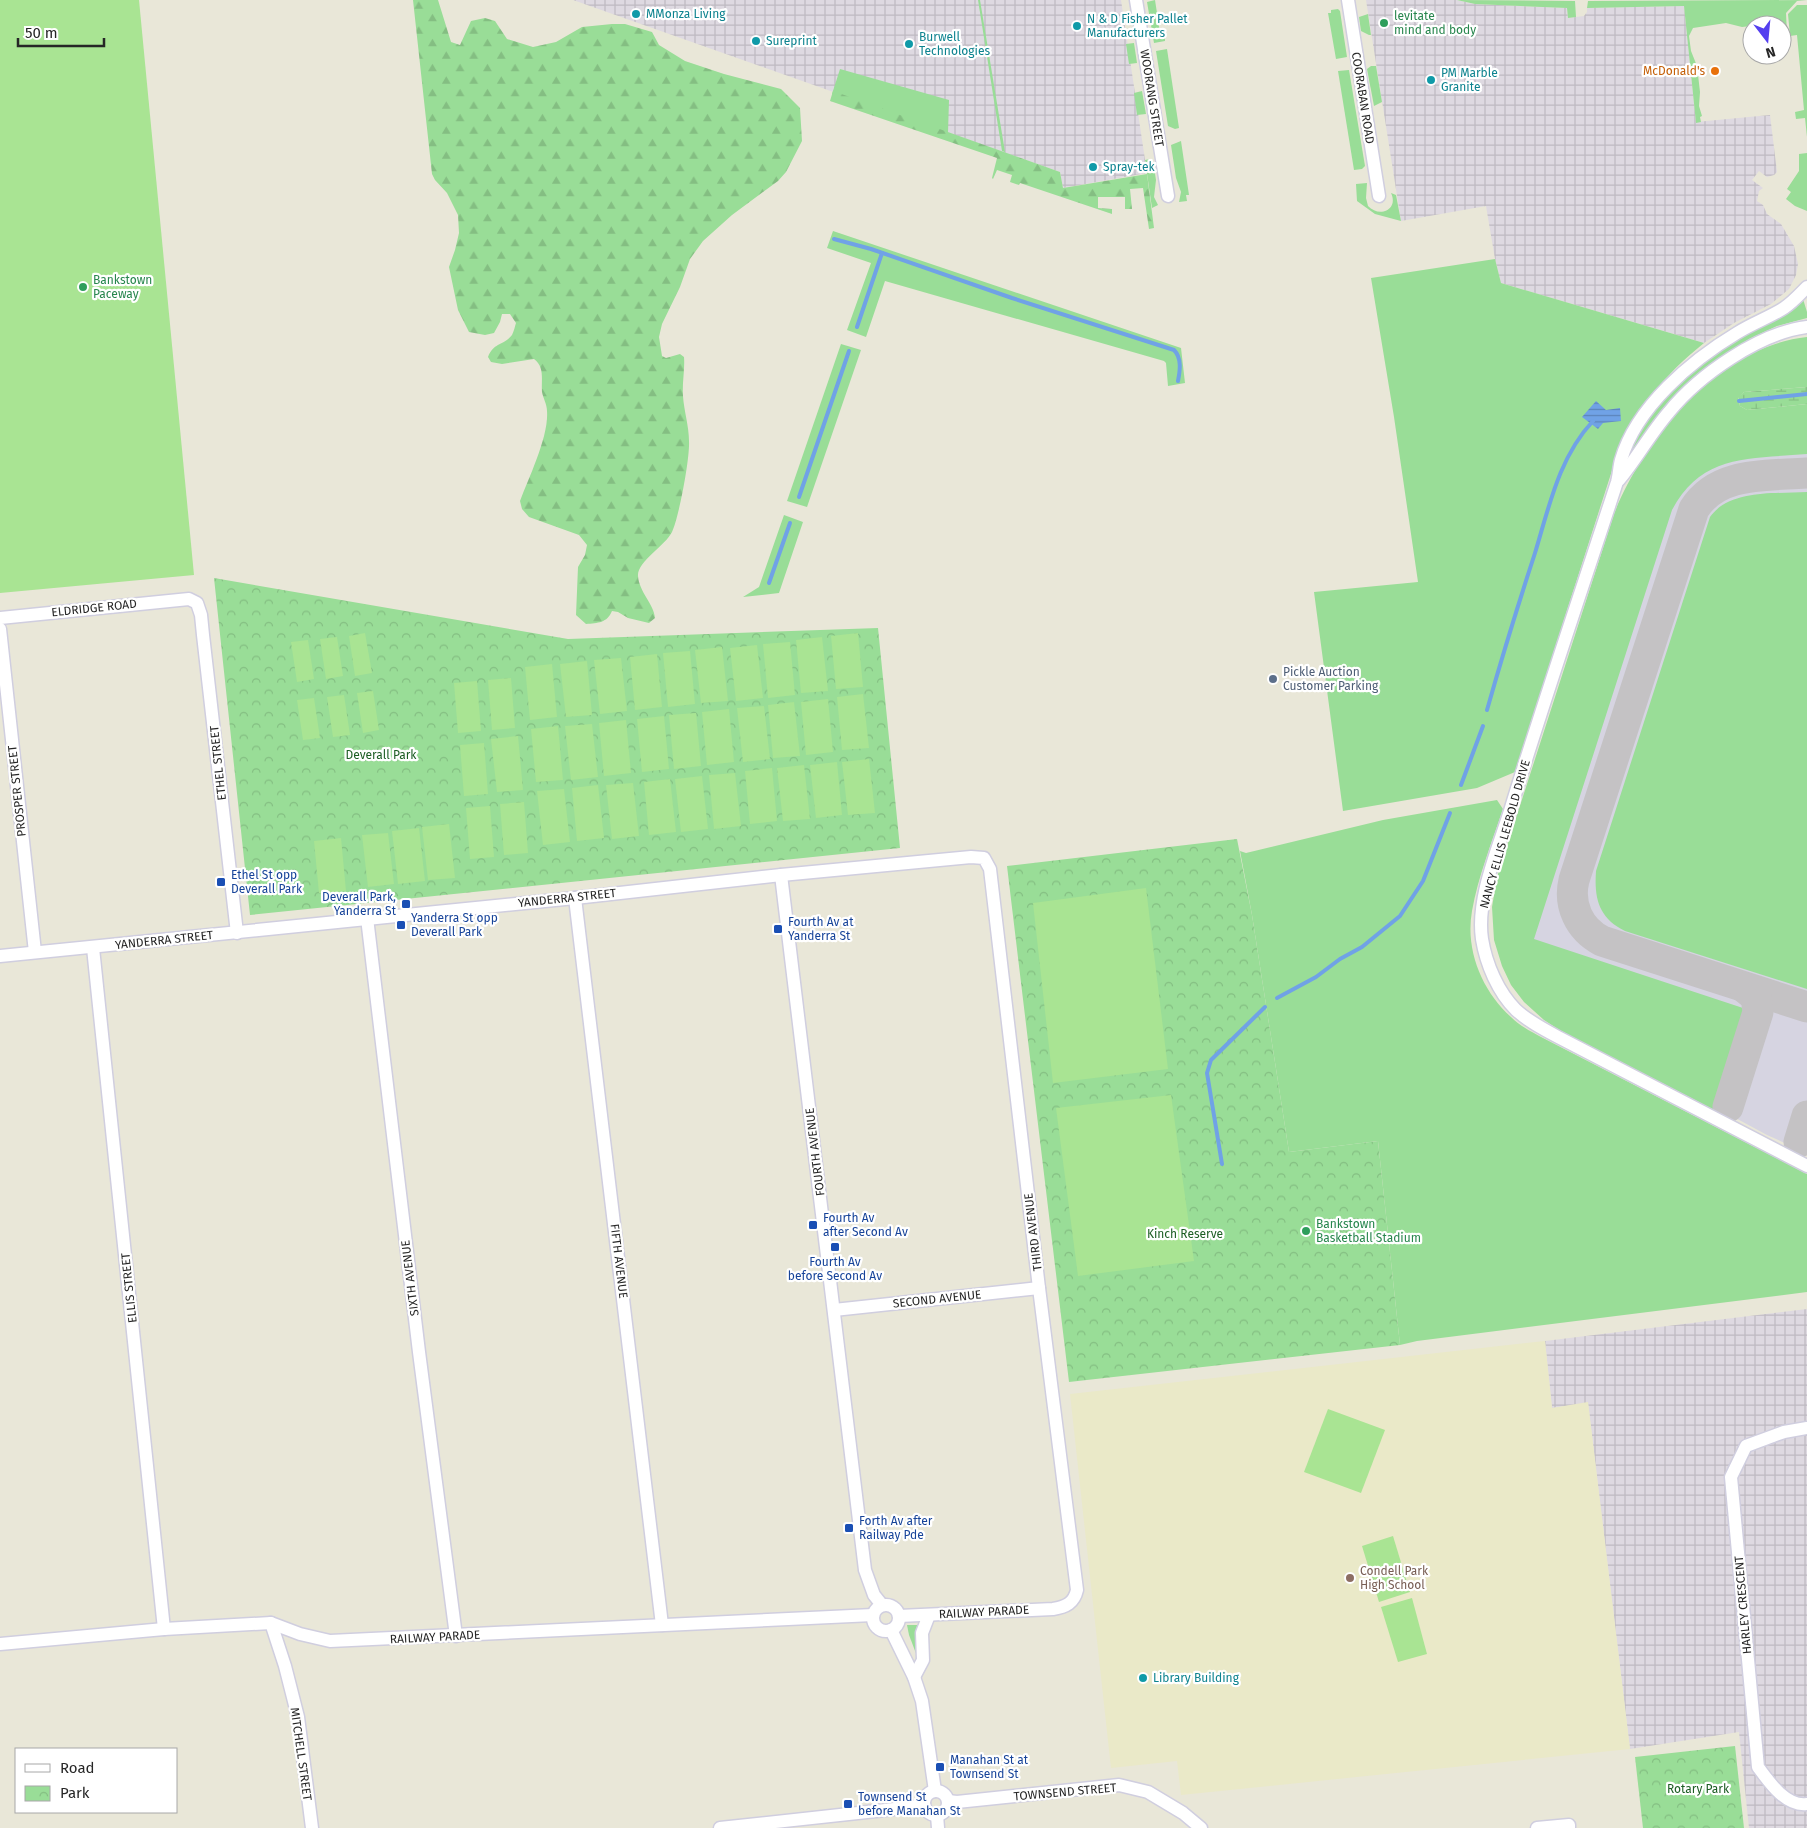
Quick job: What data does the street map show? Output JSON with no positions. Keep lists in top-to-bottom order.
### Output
{
  "streets": {
    "street": [
      "WOORANG STREET",
      "COORABAN ROAD",
      "ELDRIDGE ROAD",
      "ETHEL STREET",
      "PROSPER STREET",
      "NANCY ELLIS LEEBOLD DRIVE",
      "YANDERRA STREET",
      "FOURTH AVENUE",
      "THIRD AVENUE",
      "FIFTH AVENUE",
      "SIXTH AVENUE",
      "ELLIS STREET",
      "SECOND AVENUE",
      "HARLEY CRESCENT",
      "RAILWAY PARADE",
      "MITCHELL STREET",
      "TOWNSEND STREET"
    ]
  },
  "crossings": [
    ["ELDRIDGE ROAD", "ETHEL STREET"],
    ["ETHEL STREET", "YANDERRA STREET"],
    ["PROSPER STREET", "YANDERRA STREET"],
    ["YANDERRA STREET", "FOURTH AVENUE"],
    ["YANDERRA STREET", "THIRD AVENUE"],
    ["YANDERRA STREET", "FIFTH AVENUE"],
    ["YANDERRA STREET", "SIXTH AVENUE"],
    ["YANDERRA STREET", "ELLIS STREET"],
    ["FOURTH AVENUE", "SECOND AVENUE"],
    ["FOURTH AVENUE", "RAILWAY PARADE"],
    ["THIRD AVENUE", "SECOND AVENUE"],
    ["THIRD AVENUE", "RAILWAY PARADE"],
    ["FIFTH AVENUE", "RAILWAY PARADE"],
    ["SIXTH AVENUE", "RAILWAY PARADE"],
    ["ELLIS STREET", "RAILWAY PARADE"],
    ["RAILWAY PARADE", "MITCHELL STREET"]
  ],
  "parks": ["Deverall Park", "Kinch Reserve", "Rotary Park"],
  "places": {
    "other": [
      "MMonza Living",
      "levitate mind and body",
      "N & D Fisher Pallet Manufacturers",
      "Sureprint",
      "Burwell Technologies",
      "McDonald's",
      "PM Marble Granite",
      "Spray-tek",
      "Bankstown Paceway",
      "Pickle Auction Customer Parking",
      "Bankstown Basketball Stadium",
      "Condell Park High School",
      "Library Building"
    ],
    "transit": [
      "Ethel St opp Deverall Park",
      "Deverall Park, Yanderra St",
      "Yanderra St opp Deverall Park",
      "Fourth Av at Yanderra St",
      "Fourth Av after Second Av",
      "Fourth Av before Second Av",
      "Forth Av after Railway Pde",
      "Manahan St at Townsend St",
      "Townsend St before Manahan St"
    ]
  },
  "legend": ["Road", "Park"],
  "scale_bar": "50 m",
  "north": "bottom"
}
